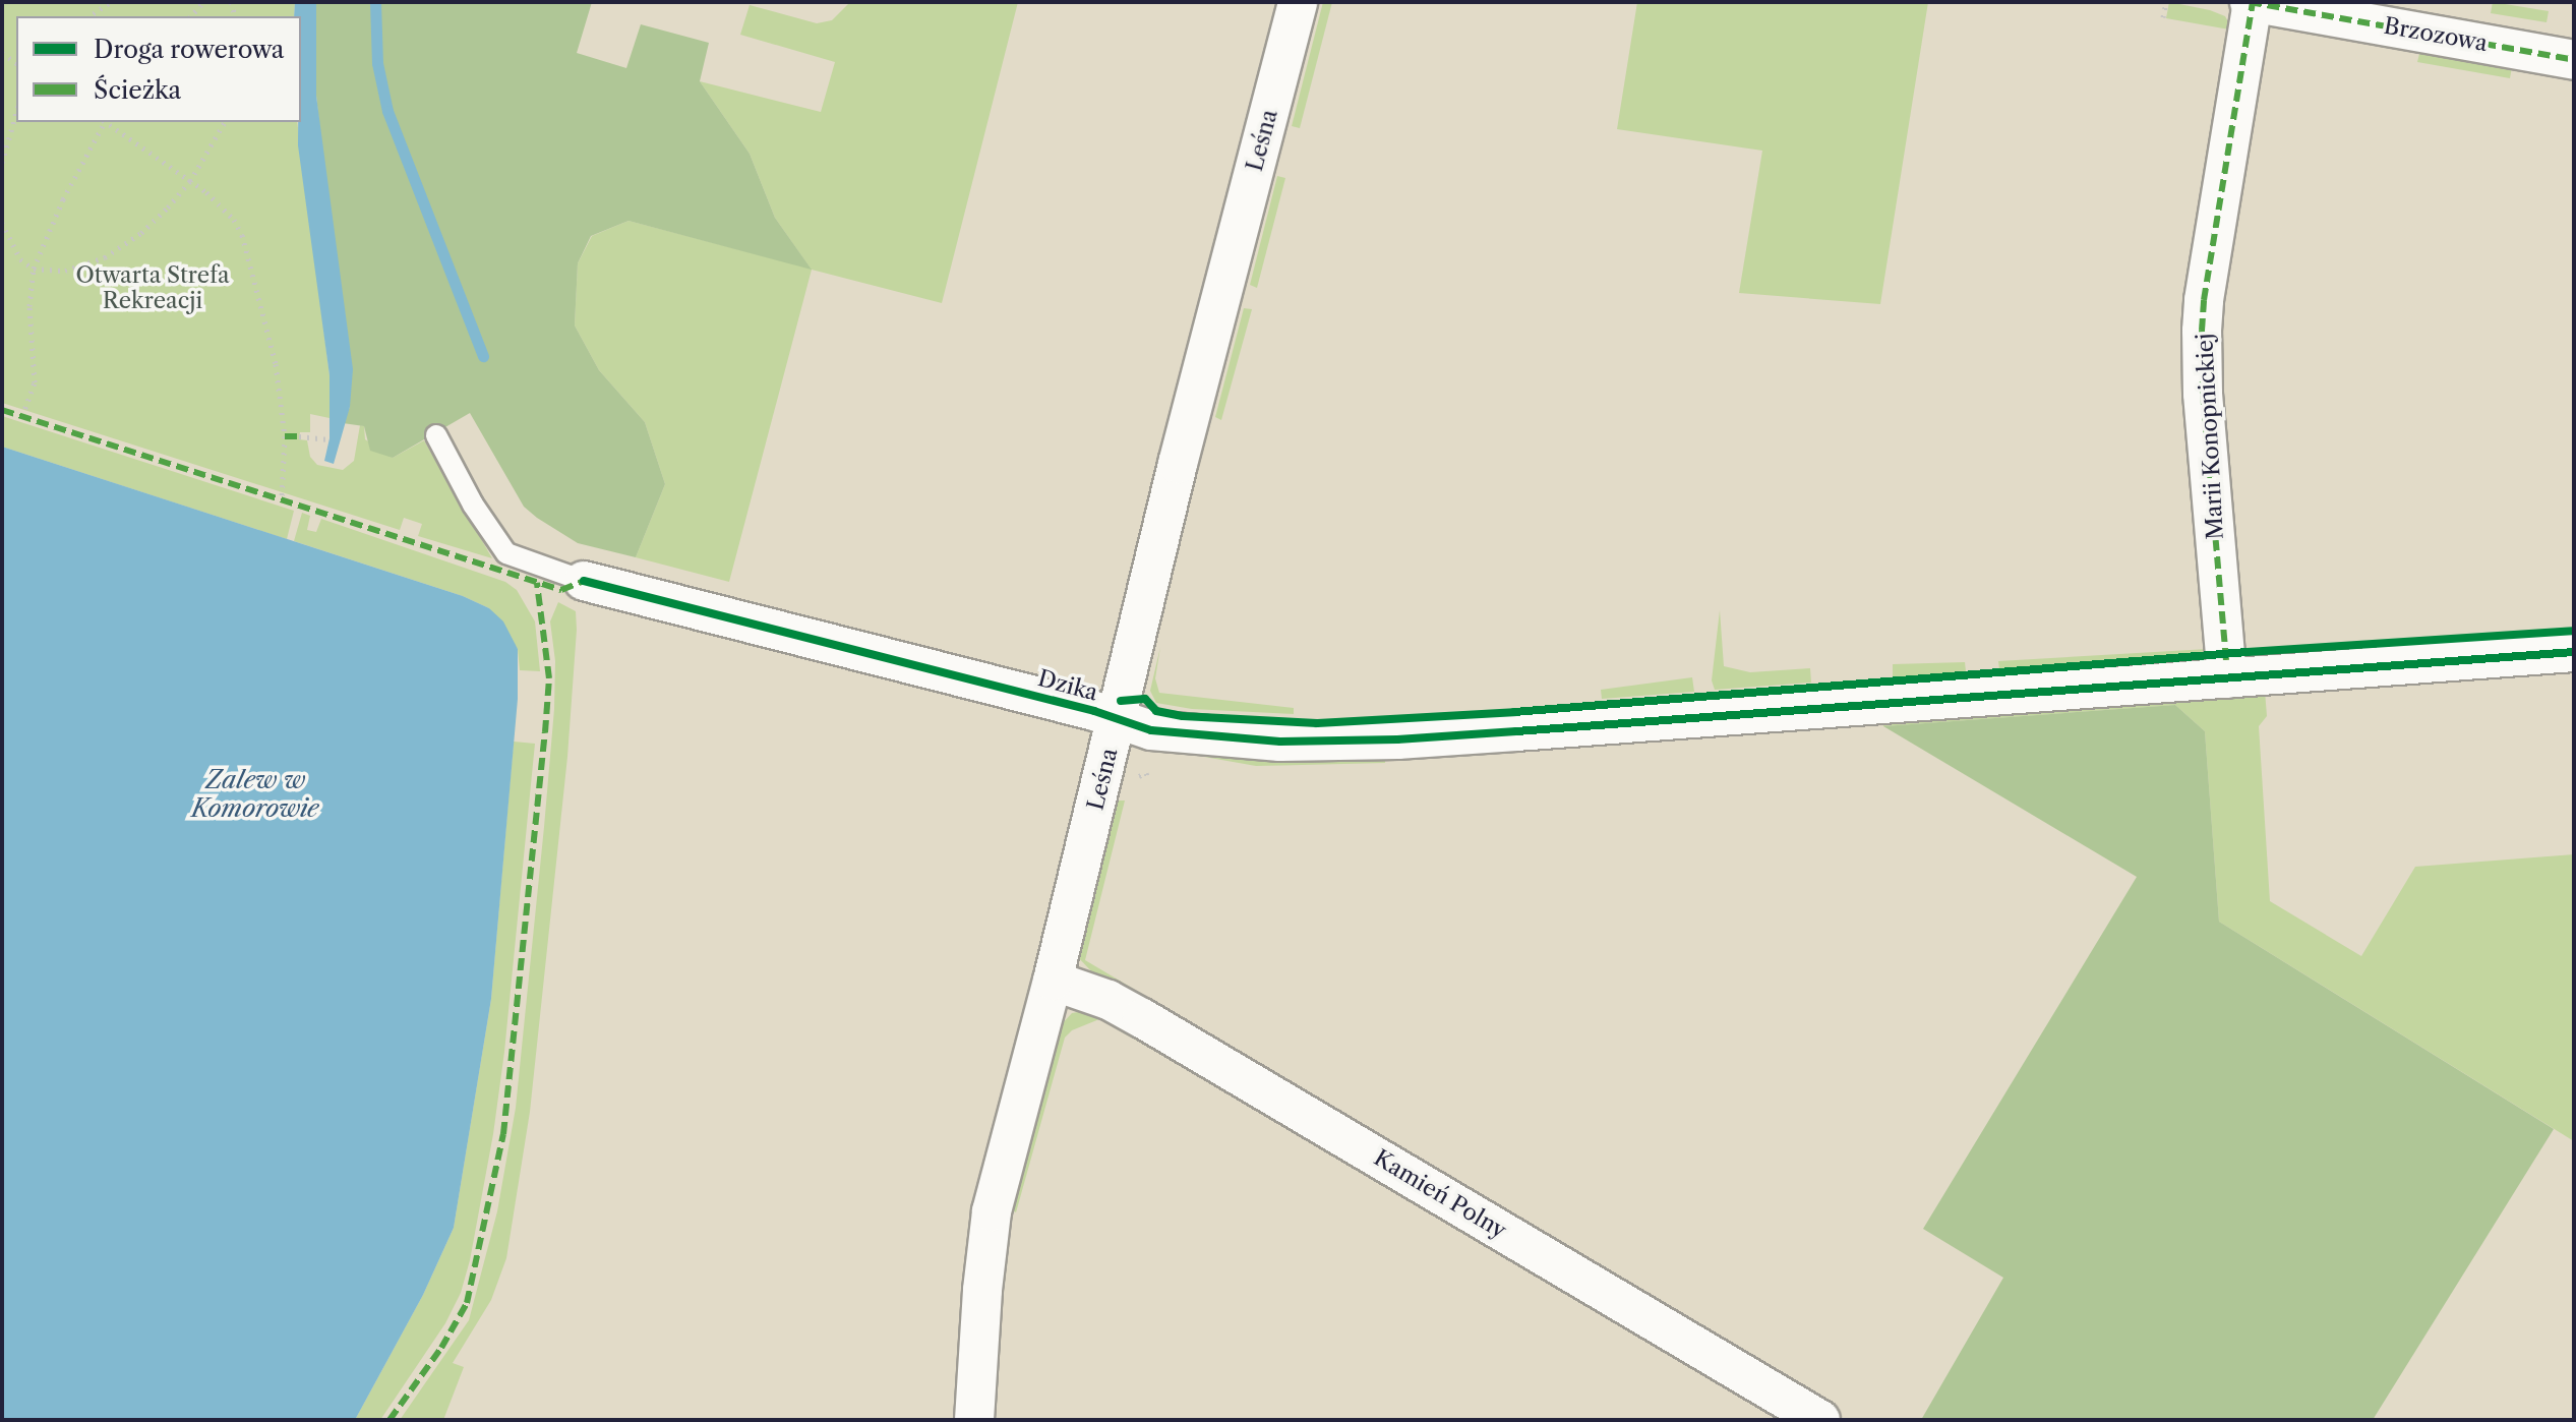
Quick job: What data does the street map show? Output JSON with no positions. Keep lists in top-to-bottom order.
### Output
{
  "streets": {
    "street": [
      "Brzozowa",
      "Leśna",
      "Marii Konopnickiej",
      "Dzika",
      "Kamień Polny"
    ]
  },
  "crossings": [
    ["Brzozowa", "Marii Konopnickiej"],
    ["Leśna", "Dzika"],
    ["Leśna", "Kamień Polny"],
    ["Marii Konopnickiej", "Dzika"]
  ],
  "water": ["Zalew w Komorowie"],
  "parks": ["Otwarta Strefa Rekreacji"],
  "legend": ["Droga rowerowa", "Ścieżka"]
}
